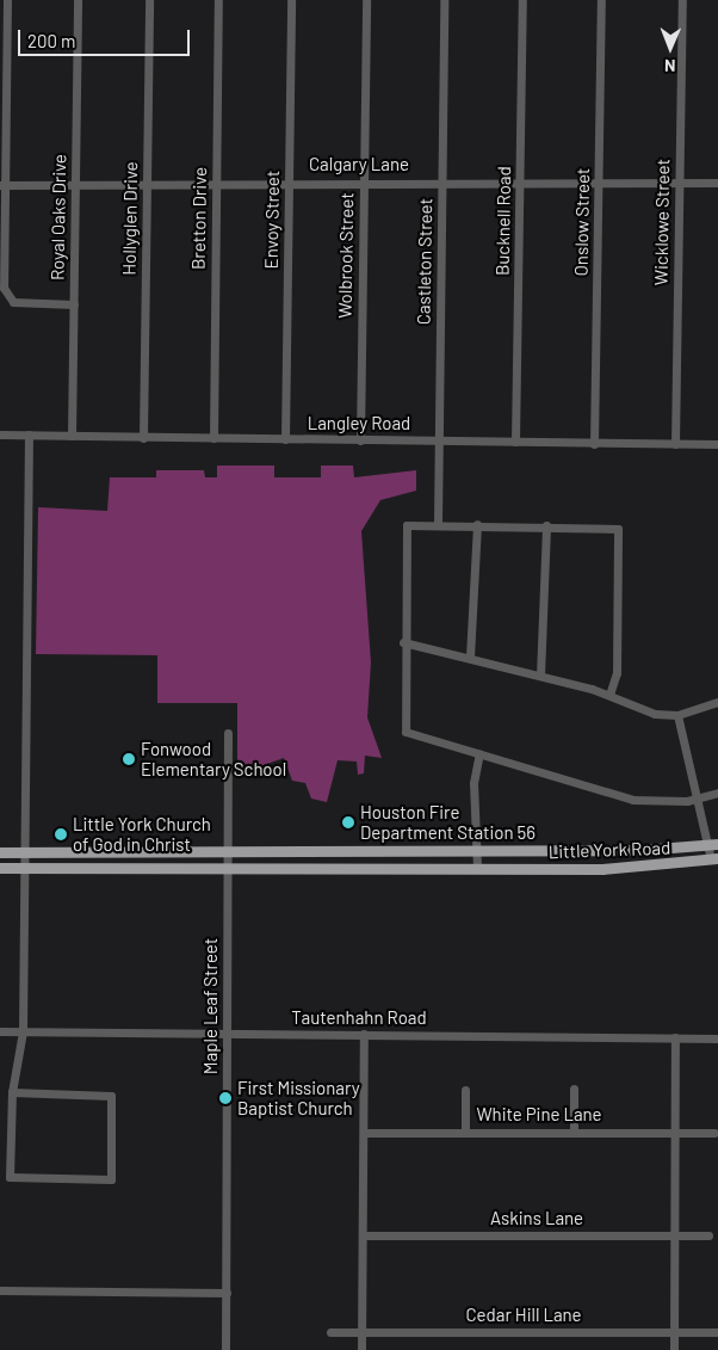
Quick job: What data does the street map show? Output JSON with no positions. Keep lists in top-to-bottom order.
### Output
{
  "streets": {
    "main road": ["Little York Road"],
    "street": [
      "Calgary Lane",
      "Royal Oaks Drive",
      "Hollyglen Drive",
      "Bretton Drive",
      "Envoy Street",
      "Bucknell Road",
      "Onslow Street",
      "Wicklowe Street",
      "Wolbrook Street",
      "Castleton Street",
      "Langley Road",
      "Maple Leaf Street",
      "Tautenhahn Road",
      "White Pine Lane",
      "Askins Lane",
      "Cedar Hill Lane"
    ]
  },
  "crossings": [
    ["Calgary Lane", "Royal Oaks Drive"],
    ["Calgary Lane", "Hollyglen Drive"],
    ["Calgary Lane", "Bretton Drive"],
    ["Calgary Lane", "Envoy Street"],
    ["Calgary Lane", "Bucknell Road"],
    ["Calgary Lane", "Onslow Street"],
    ["Calgary Lane", "Wicklowe Street"],
    ["Calgary Lane", "Wolbrook Street"],
    ["Calgary Lane", "Castleton Street"],
    ["Royal Oaks Drive", "Langley Road"],
    ["Hollyglen Drive", "Langley Road"],
    ["Bretton Drive", "Langley Road"],
    ["Envoy Street", "Langley Road"],
    ["Bucknell Road", "Langley Road"],
    ["Onslow Street", "Langley Road"],
    ["Wicklowe Street", "Langley Road"],
    ["Wolbrook Street", "Langley Road"],
    ["Castleton Street", "Langley Road"],
    ["Little York Road", "Maple Leaf Street"],
    ["Maple Leaf Street", "Tautenhahn Road"]
  ],
  "places": [
    "Fonwood Elementary School",
    "Houston Fire Department Station 56",
    "Little York Church of God in Christ",
    "First Missionary Baptist Church"
  ],
  "scale_bar": "200 m",
  "north": "bottom"
}
